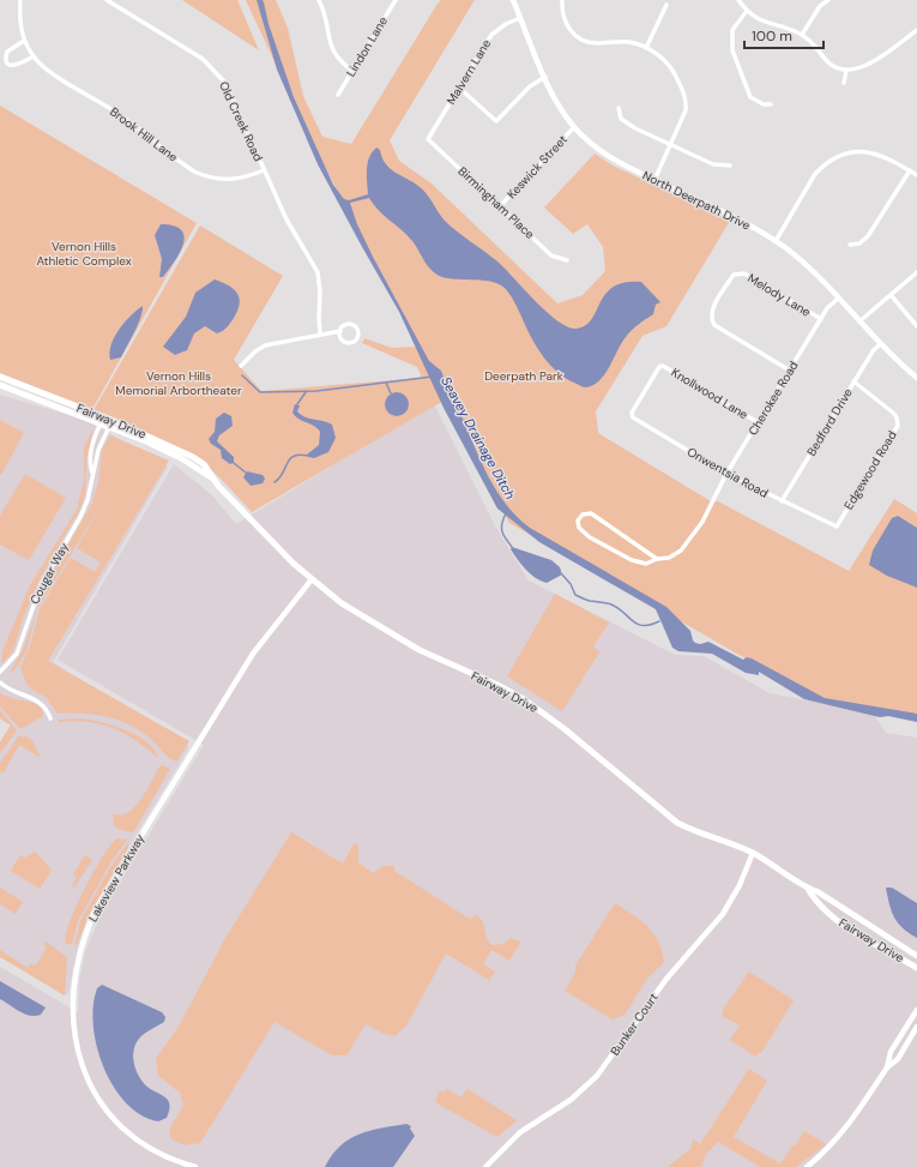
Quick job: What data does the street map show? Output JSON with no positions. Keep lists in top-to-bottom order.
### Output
{
  "streets": {
    "main road": ["Fairway Drive"],
    "street": [
      "Lindon Lane",
      "Malvern Lane",
      "Old Creek Road",
      "Brook Hill Lane",
      "Keswick Street",
      "North Deerpath Drive",
      "Birmingham Place",
      "Melody Lane",
      "Knollwood Lane",
      "Cherokee Road",
      "Bedford Drive",
      "Edgewood Road",
      "Onwentsia Road",
      "Cougar Way",
      "Lakeview Parkway",
      "Bunker Court"
    ]
  },
  "crossings": [
    ["Malvern Lane", "North Deerpath Drive"],
    ["Malvern Lane", "Birmingham Place"],
    ["Old Creek Road", "Brook Hill Lane"],
    ["Keswick Street", "North Deerpath Drive"],
    ["Keswick Street", "Birmingham Place"],
    ["North Deerpath Drive", "Cherokee Road"],
    ["North Deerpath Drive", "Bedford Drive"],
    ["Melody Lane", "Cherokee Road"],
    ["Knollwood Lane", "Cherokee Road"],
    ["Knollwood Lane", "Onwentsia Road"],
    ["Cherokee Road", "Onwentsia Road"],
    ["Fairway Drive", "Cougar Way"],
    ["Fairway Drive", "Lakeview Parkway"],
    ["Fairway Drive", "Bunker Court"],
    ["Bedford Drive", "Edgewood Road"],
    ["Bedford Drive", "Onwentsia Road"],
    ["Edgewood Road", "Onwentsia Road"]
  ],
  "water": ["Seavey Drainage Ditch"],
  "parks": ["Vernon Hills Athletic Complex", "Vernon Hills Memorial Arbortheater", "Deerpath Park"],
  "scale_bar": "100 m"
}
